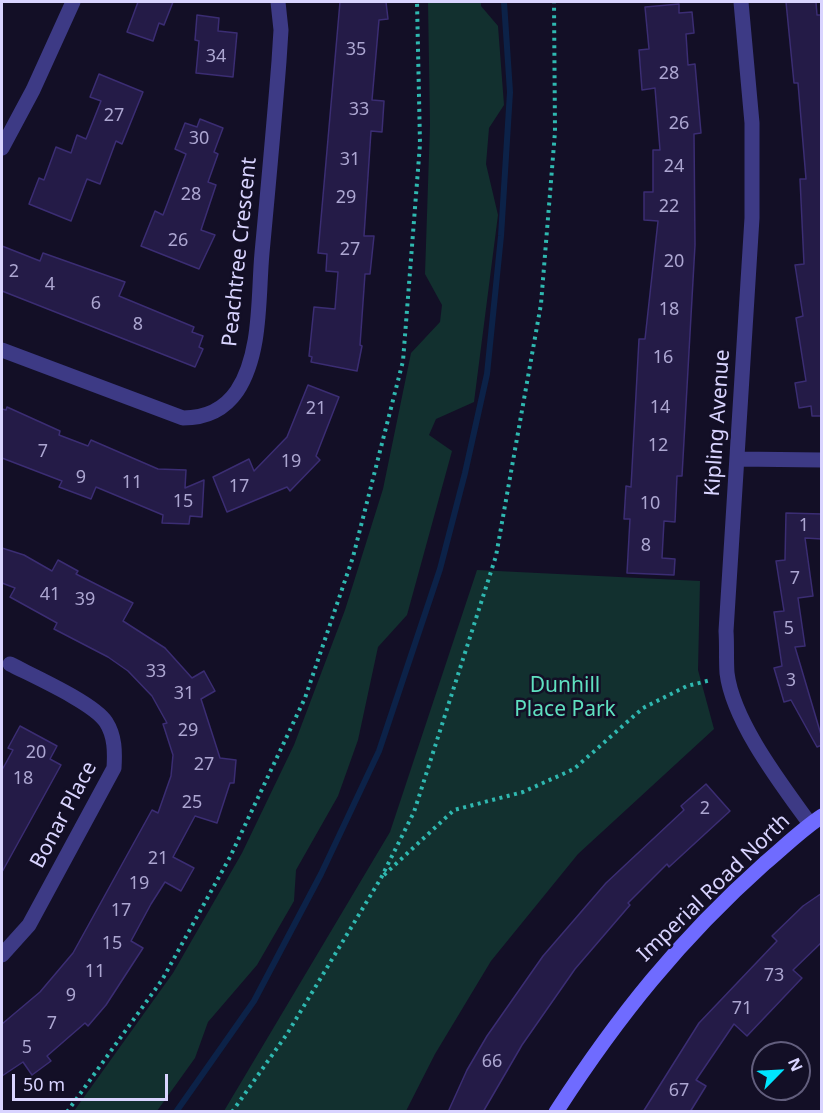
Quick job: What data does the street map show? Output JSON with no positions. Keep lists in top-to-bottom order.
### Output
{
  "streets": {
    "street": [
      "Peachtree Crescent",
      "Kipling Avenue",
      "Bonar Place",
      "Imperial Road North"
    ]
  },
  "crossings": [
    ["Kipling Avenue", "Imperial Road North"]
  ],
  "parks": ["Dunhill Place Park"],
  "house_numbers": [
    "35",
    "34",
    "28",
    "33",
    "27",
    "26",
    "30",
    "31",
    "24",
    "28",
    "29",
    "22",
    "26",
    "27",
    "20",
    "2",
    "4",
    "6",
    "18",
    "8",
    "16",
    "14",
    "21",
    "12",
    "7",
    "19",
    "9",
    "11",
    "17",
    "15",
    "10",
    "1",
    "8",
    "7",
    "41",
    "39",
    "5",
    "33",
    "3",
    "31",
    "29",
    "20",
    "27",
    "18",
    "25",
    "2",
    "21",
    "19",
    "17",
    "15",
    "11",
    "73",
    "9",
    "71",
    "7",
    "5",
    "66",
    "67"
  ],
  "scale_bar": "50 m",
  "north": "top right"
}
